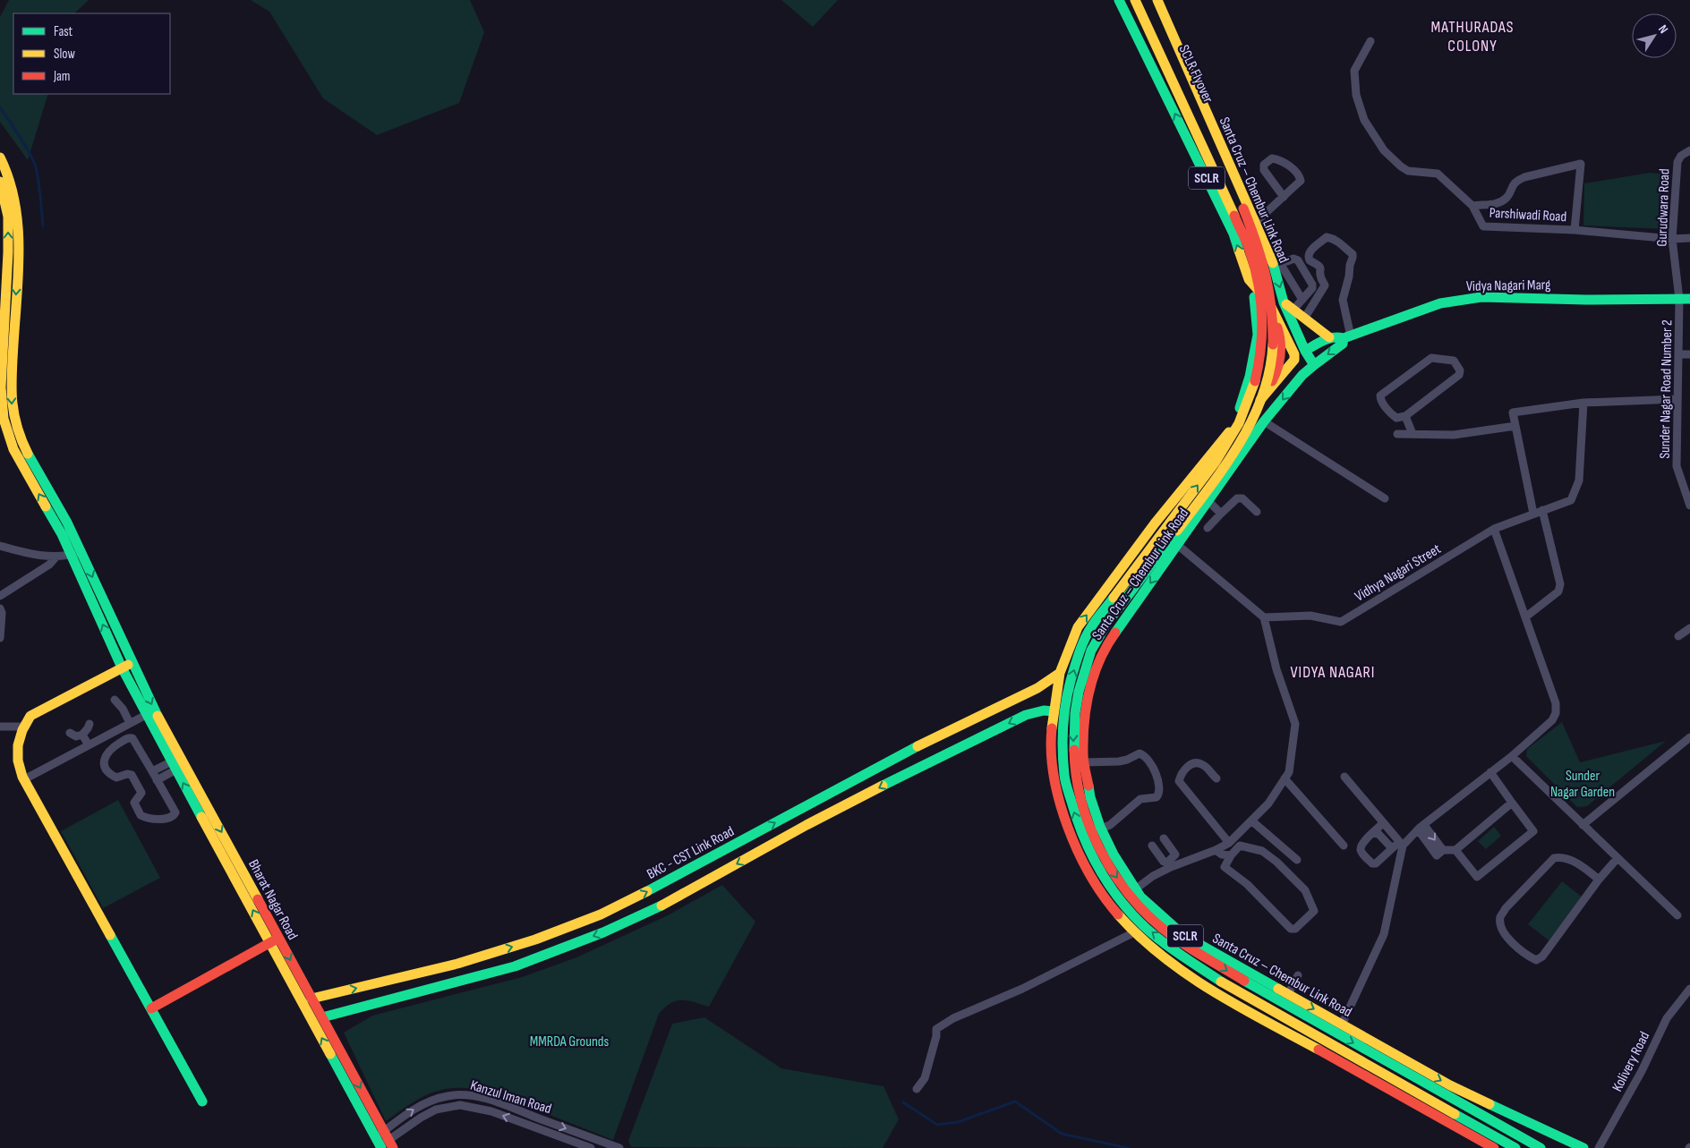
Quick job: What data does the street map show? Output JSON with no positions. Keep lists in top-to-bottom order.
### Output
{
  "streets": {
    "main road": [
      "SCLR Flyover",
      "SCLR",
      "Santa Cruz – Chembur Link Road",
      "Vidya Nagari Marg",
      "BKC - CST Link Road",
      "Bharat Nagar Road"
    ],
    "street": [
      "Gurudwara Road",
      "Parshiwadi Road",
      "Sunder Nagar Road Number 2",
      "Vidhya Nagari Street",
      "Kolivery Road",
      "Kanzul Iman Road"
    ]
  },
  "crossings": [
    ["SCLR", "Santa Cruz – Chembur Link Road"],
    ["Santa Cruz – Chembur Link Road", "Vidya Nagari Marg"],
    ["Santa Cruz – Chembur Link Road", "BKC - CST Link Road"],
    ["Gurudwara Road", "Parshiwadi Road"],
    ["Gurudwara Road", "Vidya Nagari Marg"],
    ["Gurudwara Road", "Sunder Nagar Road Number 2"],
    ["Vidya Nagari Marg", "Sunder Nagar Road Number 2"],
    ["BKC - CST Link Road", "Bharat Nagar Road"],
    ["Bharat Nagar Road", "Kanzul Iman Road"]
  ],
  "one_way": ["SCLR Flyover"],
  "districts": ["MATHURADAS COLONY", "VIDYA NAGARI"],
  "parks": ["Sunder Nagar Garden", "MMRDA Grounds"],
  "legend": ["Fast", "Slow", "Jam"],
  "north": "top right"
}
